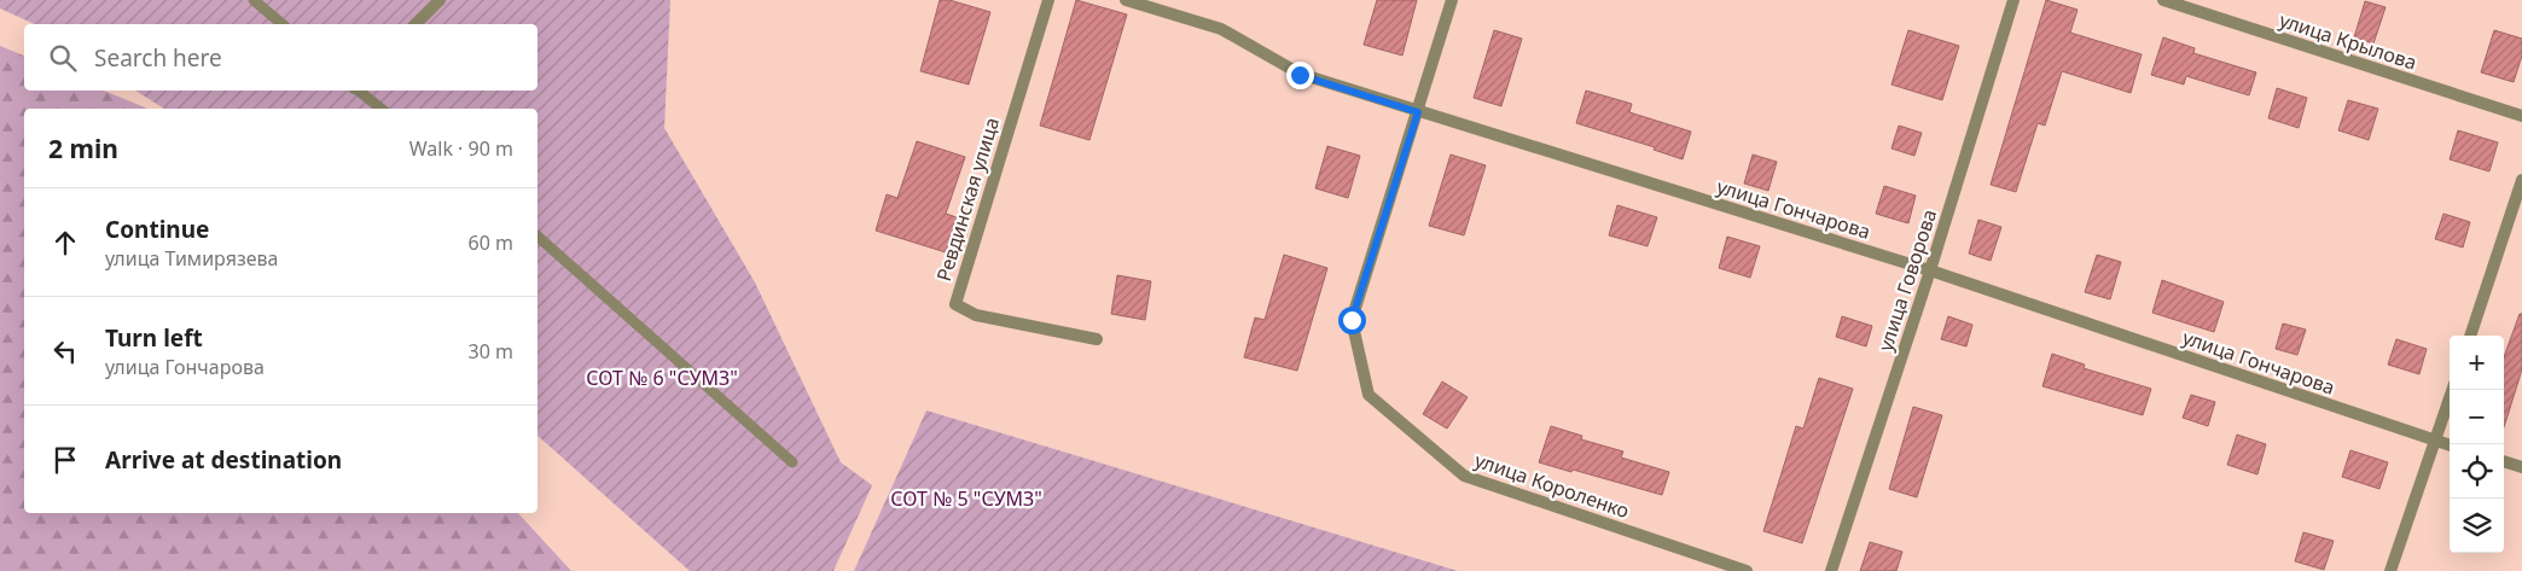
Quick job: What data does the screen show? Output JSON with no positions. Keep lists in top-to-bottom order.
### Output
{
  "streets": {
    "street": [
      "улица Крылова",
      "Ревдинская улица",
      "улица Гончарова",
      "улица Говорова",
      "улица Короленко"
    ]
  },
  "crossings": [
    ["улица Гончарова", "улица Говорова"],
    ["улица Гончарова", "улица Короленко"]
  ],
  "parks": ["СОТ № 6 \"СУМЗ\"", "СОТ № 5 \"СУМЗ\""],
  "page": {
    "search": "Search here",
    "heading": ["2 min", "Walk · 90 m"],
    "list": [
      ["Continue", "улица Тимирязева", "60 m"],
      ["Turn left", "улица Гончарова", "30 m"],
      "Arrive at destination"
    ],
    "map_buttons": ["+", "−"]
  }
}
